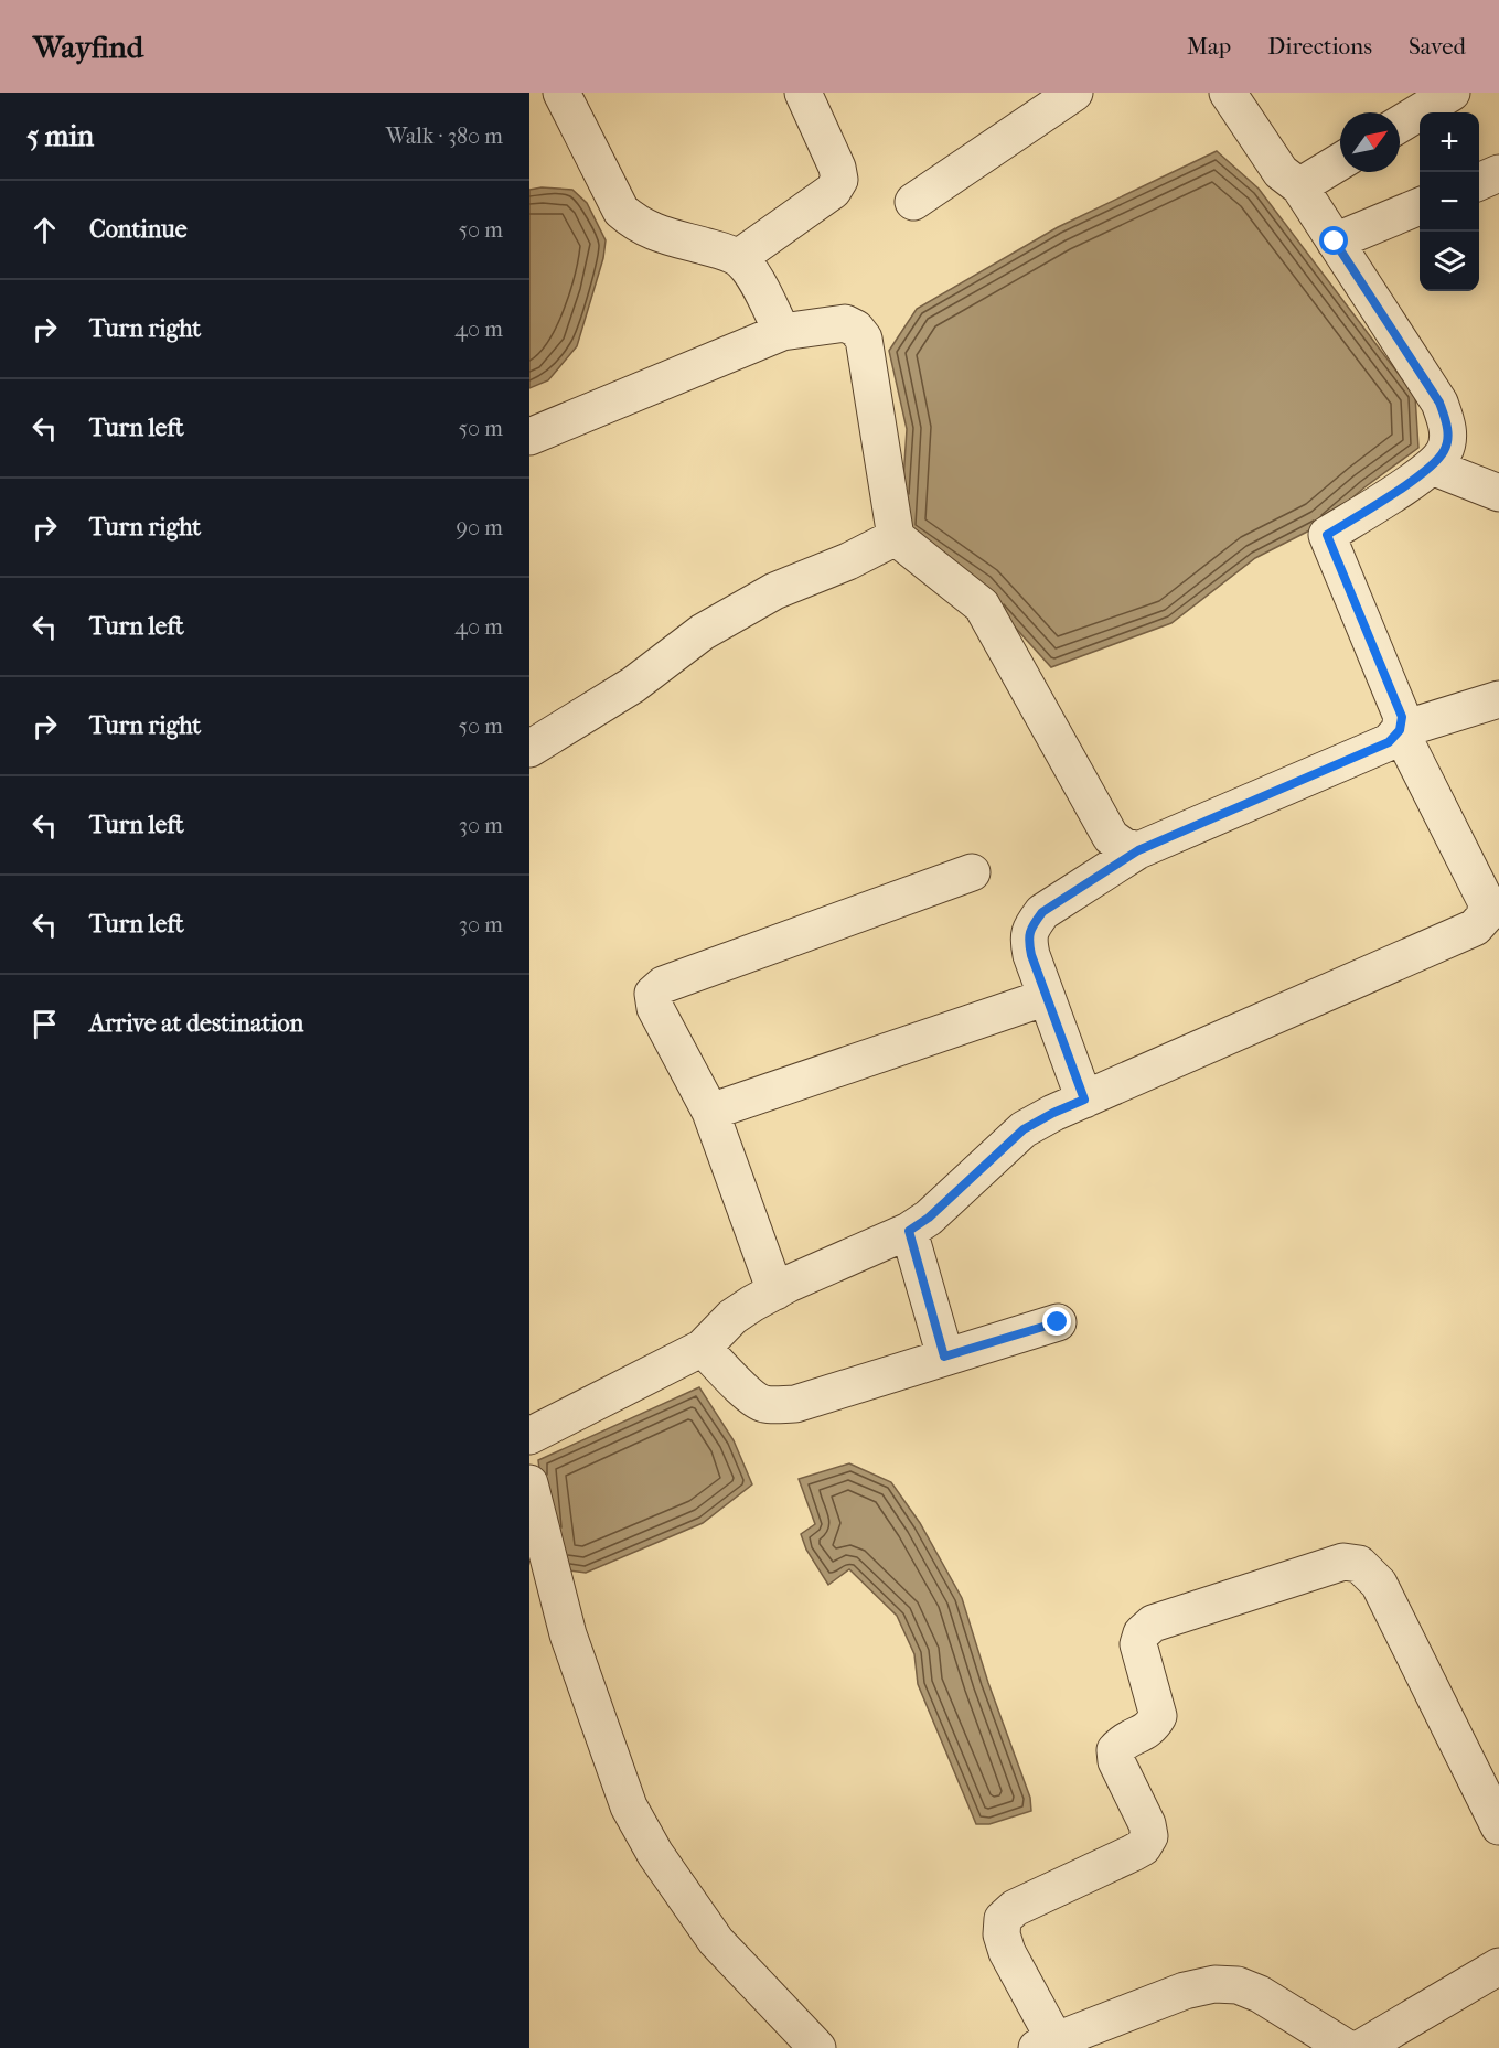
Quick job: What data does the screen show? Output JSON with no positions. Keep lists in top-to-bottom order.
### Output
{
  "north": "top right",
  "page": {
    "header": "Wayfind",
    "nav": ["Map", "Directions", "Saved"],
    "heading": ["5 min", "Walk · 380 m"],
    "map_buttons": ["+", "−"],
    "list": [
      ["Continue", "50 m"],
      ["Turn right", "40 m"],
      ["Turn left", "50 m"],
      ["Turn right", "90 m"],
      ["Turn left", "40 m"],
      ["Turn right", "50 m"],
      ["Turn left", "30 m"],
      ["Turn left", "30 m"],
      "Arrive at destination"
    ]
  }
}
